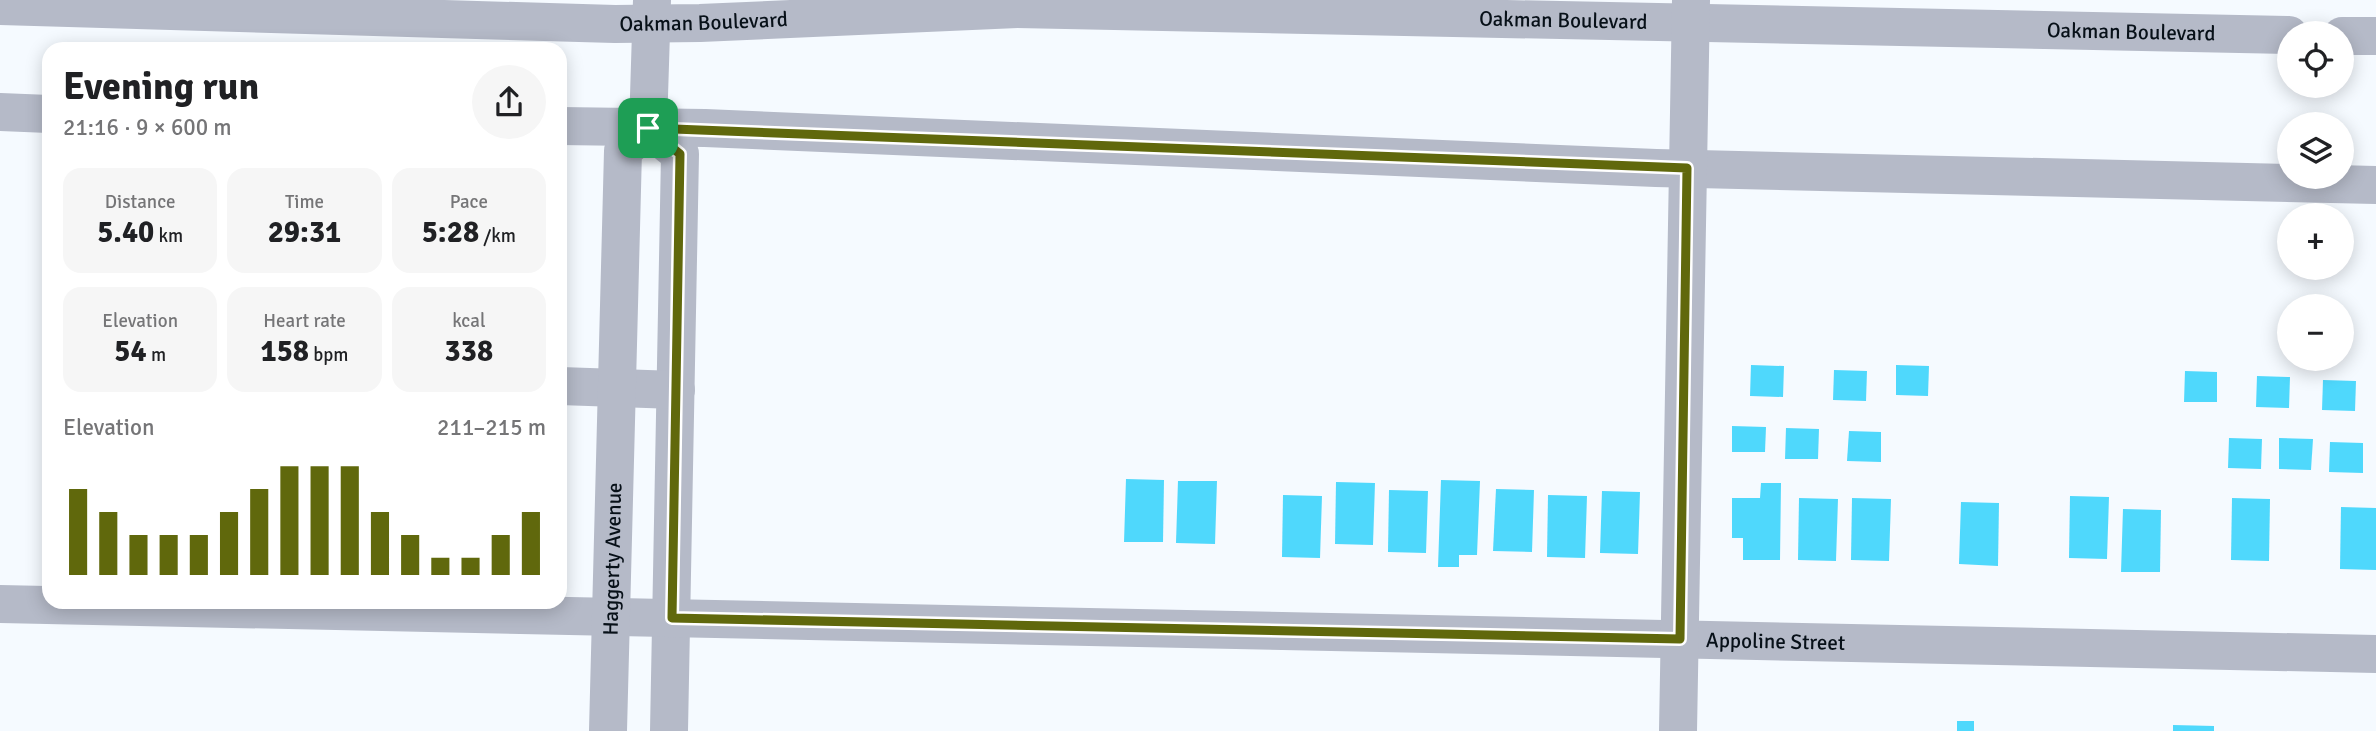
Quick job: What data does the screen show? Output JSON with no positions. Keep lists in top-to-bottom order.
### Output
{
  "streets": {
    "street": ["Oakman Boulevard", "Haggerty Avenue", "Appoline Street"]
  },
  "crossings": [
    ["Haggerty Avenue", "Appoline Street"]
  ],
  "page": {
    "map_buttons": ["+", "−"],
    "heading": ["Evening run", "21:16 · 9 × 600 m"],
    "stats": [
      ["Distance", "5.40 km"],
      ["Time", "29:31"],
      ["Pace", "5:28 /km"],
      ["Elevation", "54 m"],
      ["Heart rate", "158 bpm"],
      ["kcal", "338"]
    ],
    "chart": ["Elevation", "211–215 m"]
  }
}
